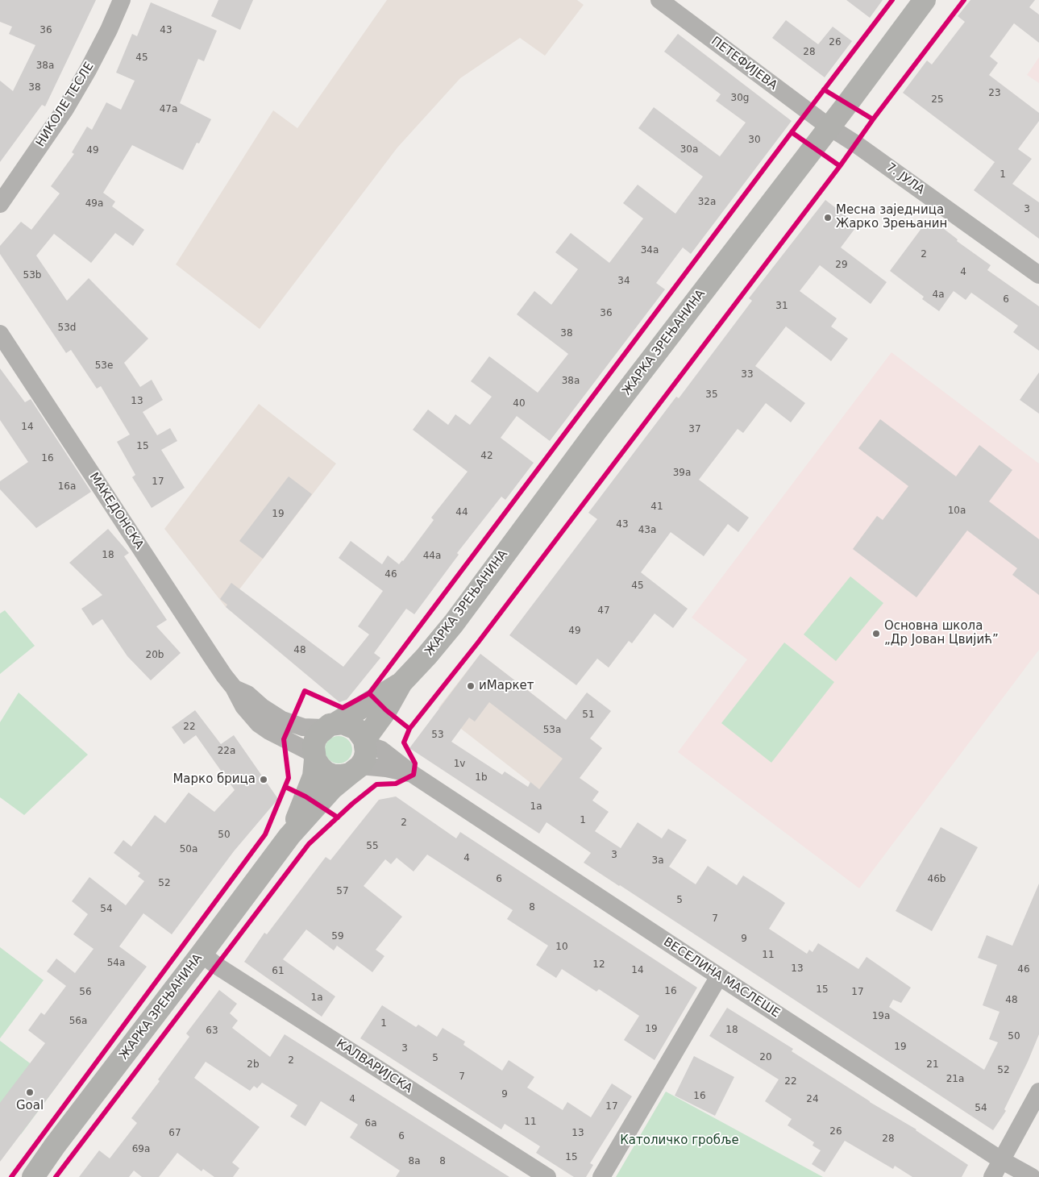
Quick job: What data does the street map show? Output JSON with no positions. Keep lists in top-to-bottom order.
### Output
{
  "streets": {
    "main road": ["ЖАРКА ЗРЕЊАНИНА"],
    "street": [
      "ПЕТЕФИЈЕВА",
      "НИКОЛЕ ТЕСЛЕ",
      "7. ЈУЛА",
      "МАКЕДОНСКА",
      "ВЕСЕЛИНА МАСЛЕШЕ",
      "КАЛВАРИЈСКА"
    ]
  },
  "crossings": [
    ["ПЕТЕФИЈЕВА", "7. ЈУЛА"],
    ["ПЕТЕФИЈЕВА", "ЖАРКА ЗРЕЊАНИНА"],
    ["7. ЈУЛА", "ЖАРКА ЗРЕЊАНИНА"],
    ["ЖАРКА ЗРЕЊАНИНА", "МАКЕДОНСКА"],
    ["ЖАРКА ЗРЕЊАНИНА", "ВЕСЕЛИНА МАСЛЕШЕ"],
    ["ЖАРКА ЗРЕЊАНИНА", "КАЛВАРИЈСКА"],
    ["МАКЕДОНСКА", "ВЕСЕЛИНА МАСЛЕШЕ"]
  ],
  "parks": ["Католичко гробље"],
  "places": [
    "Месна заједница Жарко Зрењанин",
    "Основна школа „Др Јован Цвијић”",
    "иМаркет",
    "Марко брица",
    "Goal"
  ],
  "house_numbers": [
    "36",
    "43",
    "26",
    "28",
    "45",
    "38a",
    "38",
    "23",
    "30g",
    "25",
    "47a",
    "30",
    "30a",
    "49",
    "1",
    "32a",
    "49a",
    "3",
    "34a",
    "2",
    "29",
    "4",
    "53b",
    "34",
    "4a",
    "6",
    "31",
    "36",
    "53d",
    "38",
    "53e",
    "33",
    "38a",
    "35",
    "13",
    "40",
    "14",
    "37",
    "15",
    "42",
    "16",
    "39a",
    "17",
    "16a",
    "41",
    "10a",
    "44",
    "19",
    "43",
    "43a",
    "18",
    "44a",
    "46",
    "45",
    "47",
    "49",
    "48",
    "20b",
    "51",
    "22",
    "53a",
    "53",
    "22a",
    "1v",
    "1b",
    "1a",
    "1",
    "2",
    "50",
    "55",
    "50a",
    "3",
    "4",
    "3a",
    "6",
    "46b",
    "52",
    "57",
    "5",
    "8",
    "54",
    "7",
    "59",
    "9",
    "10",
    "11",
    "54a",
    "12",
    "13",
    "46",
    "14",
    "61",
    "15",
    "16",
    "56",
    "17",
    "1a",
    "48",
    "19a",
    "56a",
    "1",
    "19",
    "18",
    "63",
    "50",
    "19",
    "3",
    "20",
    "5",
    "2",
    "2b",
    "21",
    "52",
    "7",
    "21a",
    "22",
    "9",
    "16",
    "4",
    "24",
    "17",
    "54",
    "11",
    "6a",
    "26",
    "67",
    "13",
    "6",
    "28",
    "69a",
    "15",
    "8a",
    "8"
  ]
}
